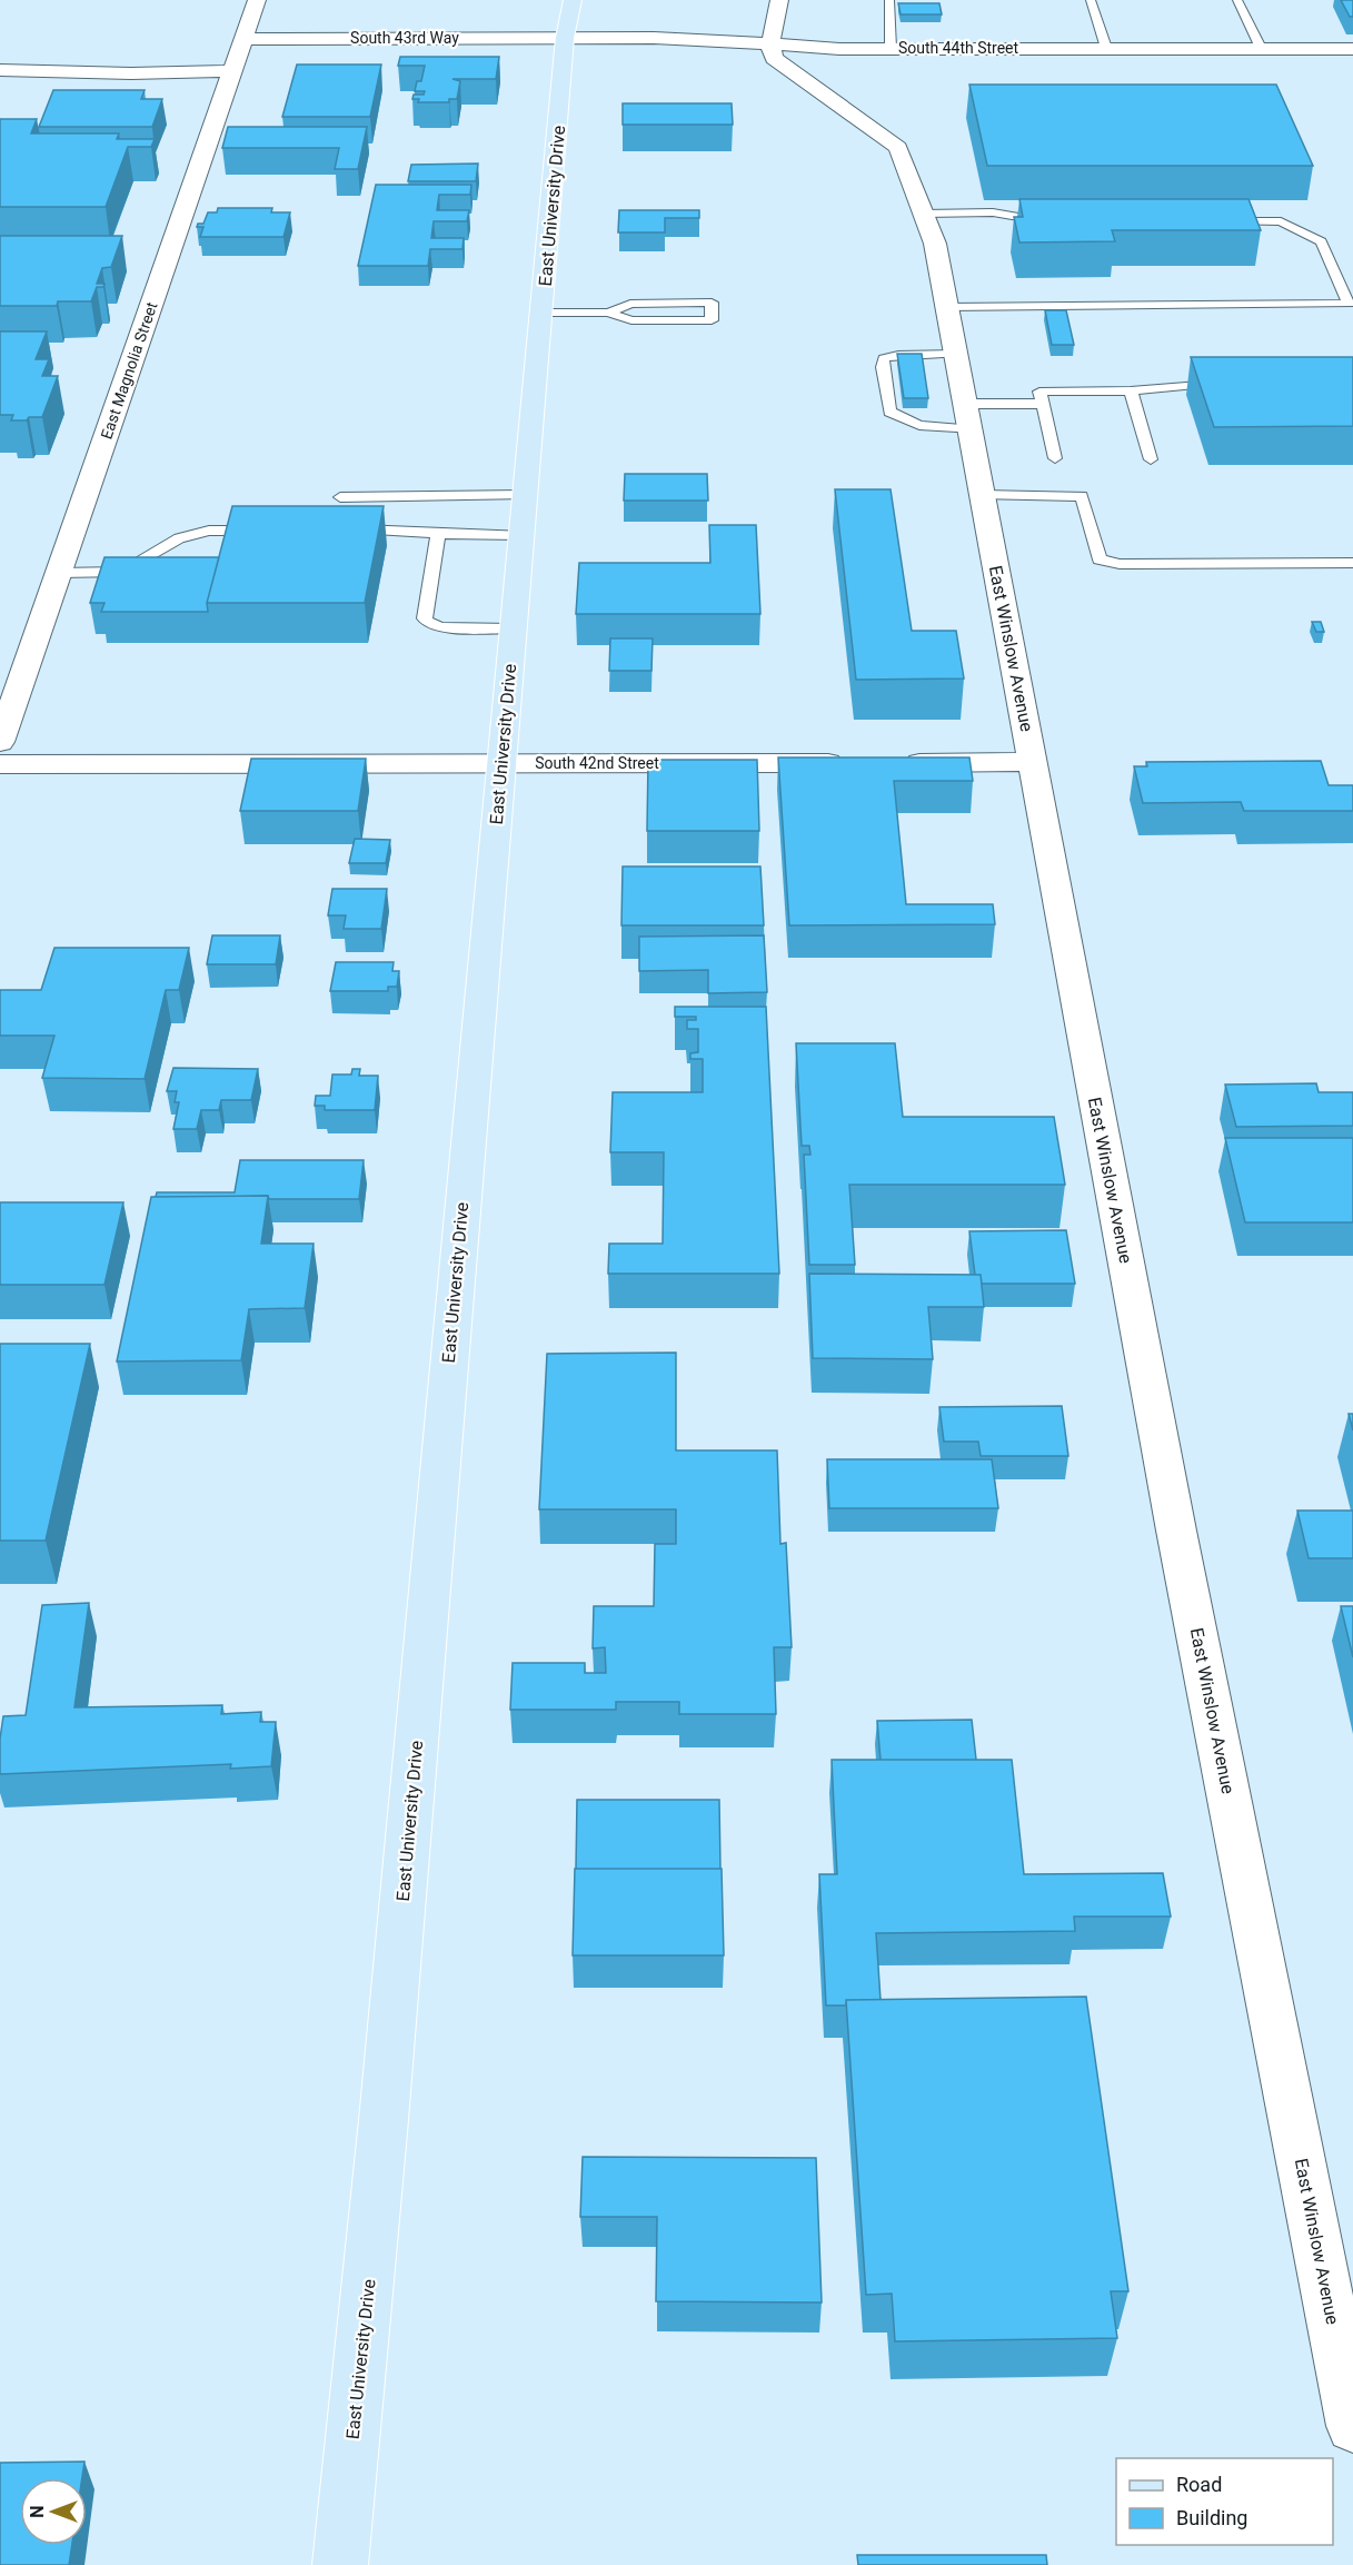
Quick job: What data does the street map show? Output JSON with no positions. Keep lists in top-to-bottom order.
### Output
{
  "streets": {
    "main road": ["East University Drive"],
    "street": [
      "South 43rd Way",
      "South 44th Street",
      "East Magnolia Street",
      "East Winslow Avenue",
      "South 42nd Street"
    ]
  },
  "crossings": [
    ["South 43rd Way", "South 44th Street"],
    ["South 43rd Way", "East University Drive"],
    ["South 43rd Way", "East Magnolia Street"],
    ["South 44th Street", "East University Drive"],
    ["South 44th Street", "East Winslow Avenue"],
    ["East University Drive", "South 42nd Street"]
  ],
  "legend": ["Road", "Building"],
  "north": "left"
}
